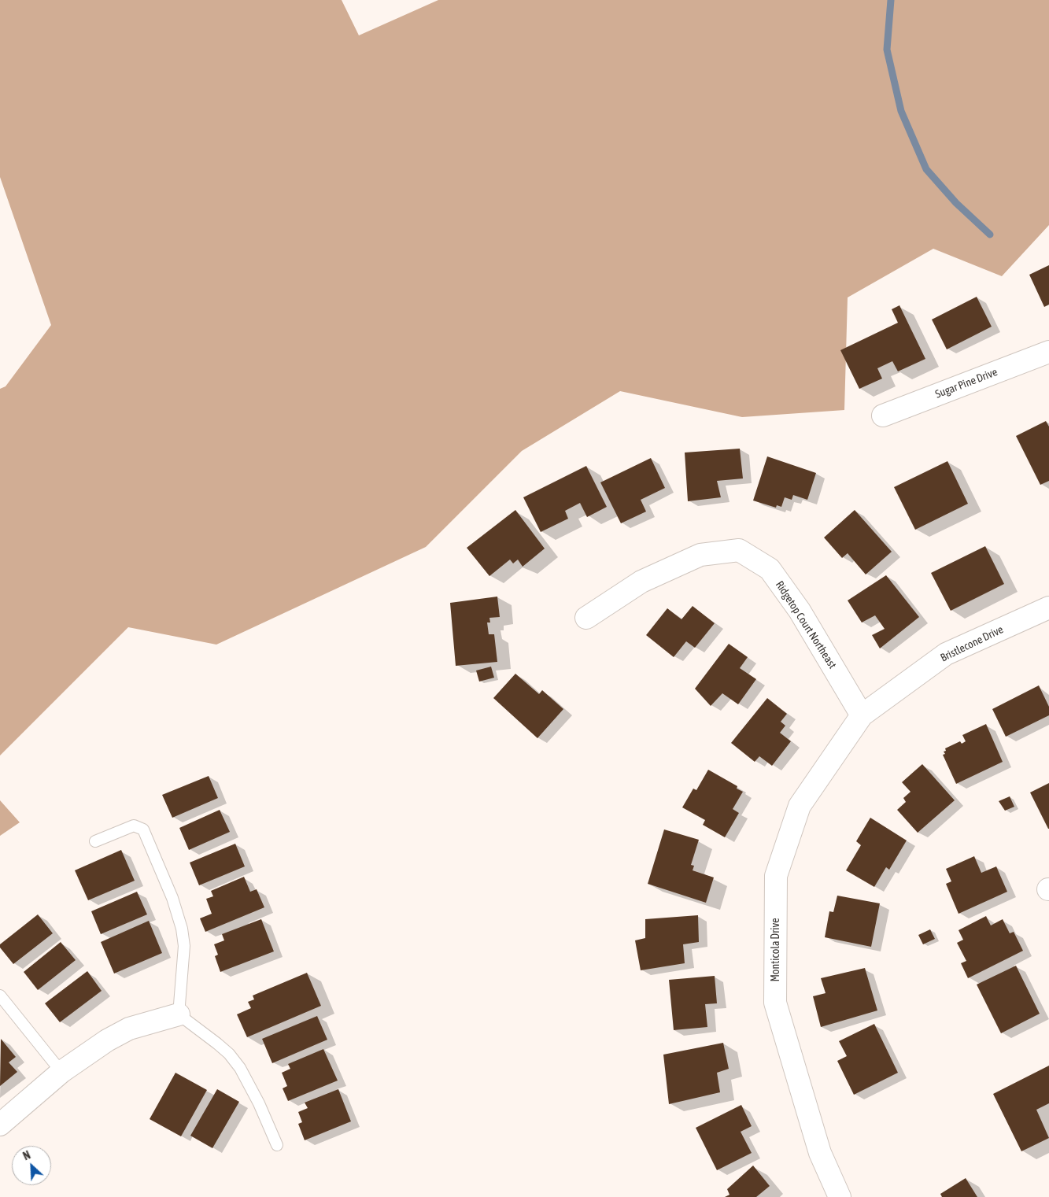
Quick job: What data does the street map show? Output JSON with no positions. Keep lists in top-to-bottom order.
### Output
{
  "streets": {
    "street": [
      "Sugar Pine Drive",
      "Ridgetop Court Northeast",
      "Bristlecone Drive",
      "Monticola Drive"
    ]
  },
  "crossings": [
    ["Ridgetop Court Northeast", "Bristlecone Drive"],
    ["Ridgetop Court Northeast", "Monticola Drive"],
    ["Bristlecone Drive", "Monticola Drive"]
  ],
  "north": "top left"
}
